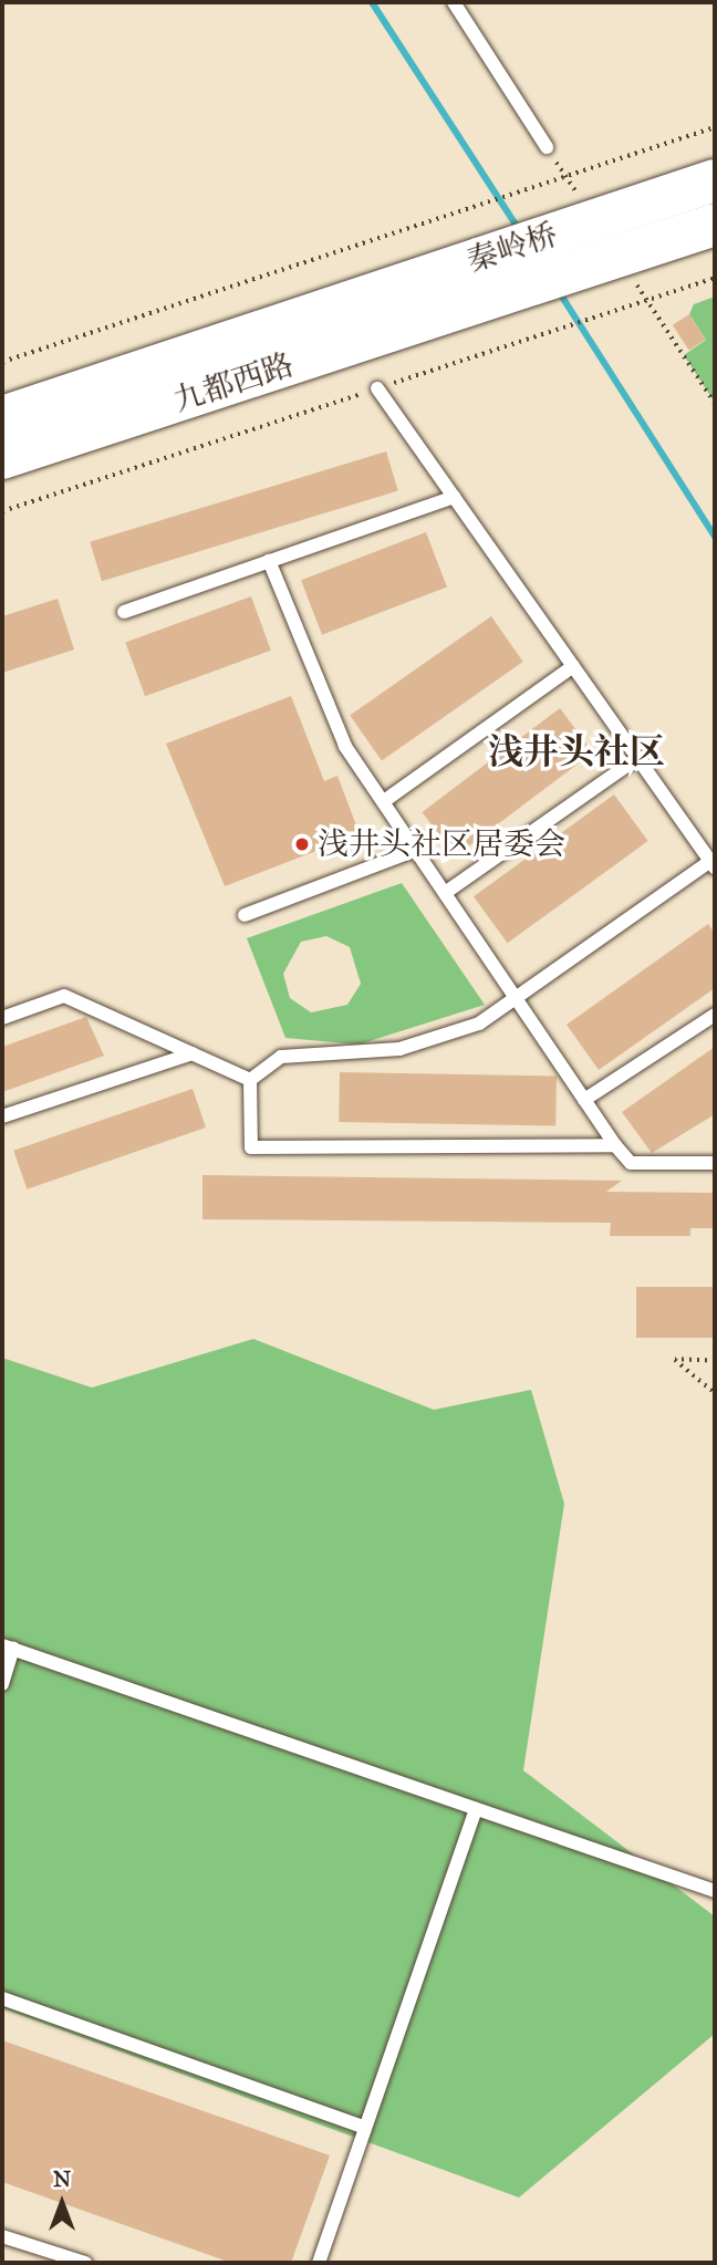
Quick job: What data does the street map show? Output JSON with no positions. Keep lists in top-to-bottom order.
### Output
{
  "streets": {
    "main road": ["秦岭桥", "九都西路"]
  },
  "crossings": [
    ["秦岭桥", "九都西路"]
  ],
  "districts": ["浅井头社区"],
  "places": ["浅井头社区居委会"],
  "north": "top"
}
